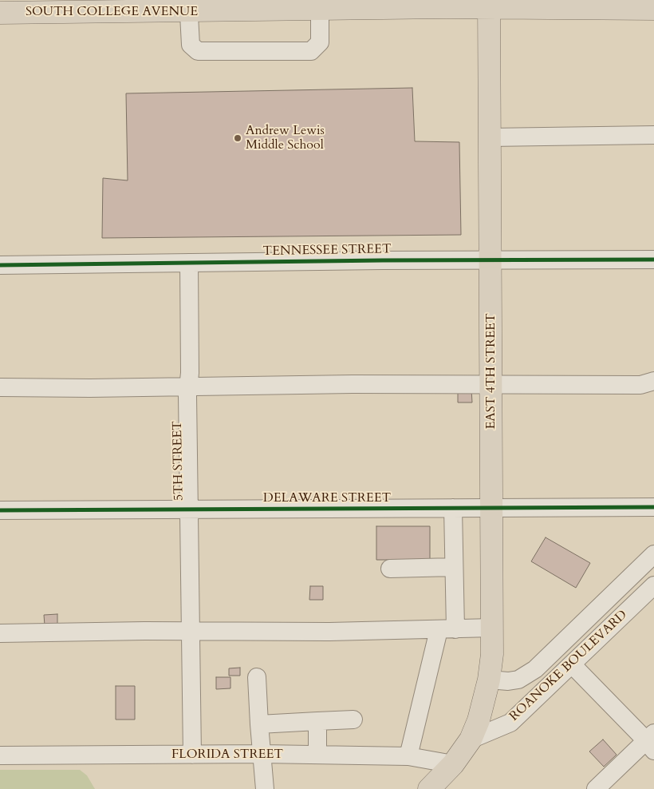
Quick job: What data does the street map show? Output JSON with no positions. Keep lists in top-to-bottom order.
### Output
{
  "streets": {
    "main road": ["SOUTH COLLEGE AVENUE", "EAST 4TH STREET"],
    "street": [
      "TENNESSEE STREET",
      "5TH STREET",
      "DELAWARE STREET",
      "ROANOKE BOULEVARD",
      "FLORIDA STREET"
    ]
  },
  "crossings": [
    ["SOUTH COLLEGE AVENUE", "EAST 4TH STREET"],
    ["TENNESSEE STREET", "EAST 4TH STREET"],
    ["TENNESSEE STREET", "5TH STREET"],
    ["EAST 4TH STREET", "DELAWARE STREET"],
    ["EAST 4TH STREET", "ROANOKE BOULEVARD"],
    ["5TH STREET", "DELAWARE STREET"],
    ["5TH STREET", "FLORIDA STREET"]
  ],
  "places": ["Andrew Lewis Middle School"]
}
